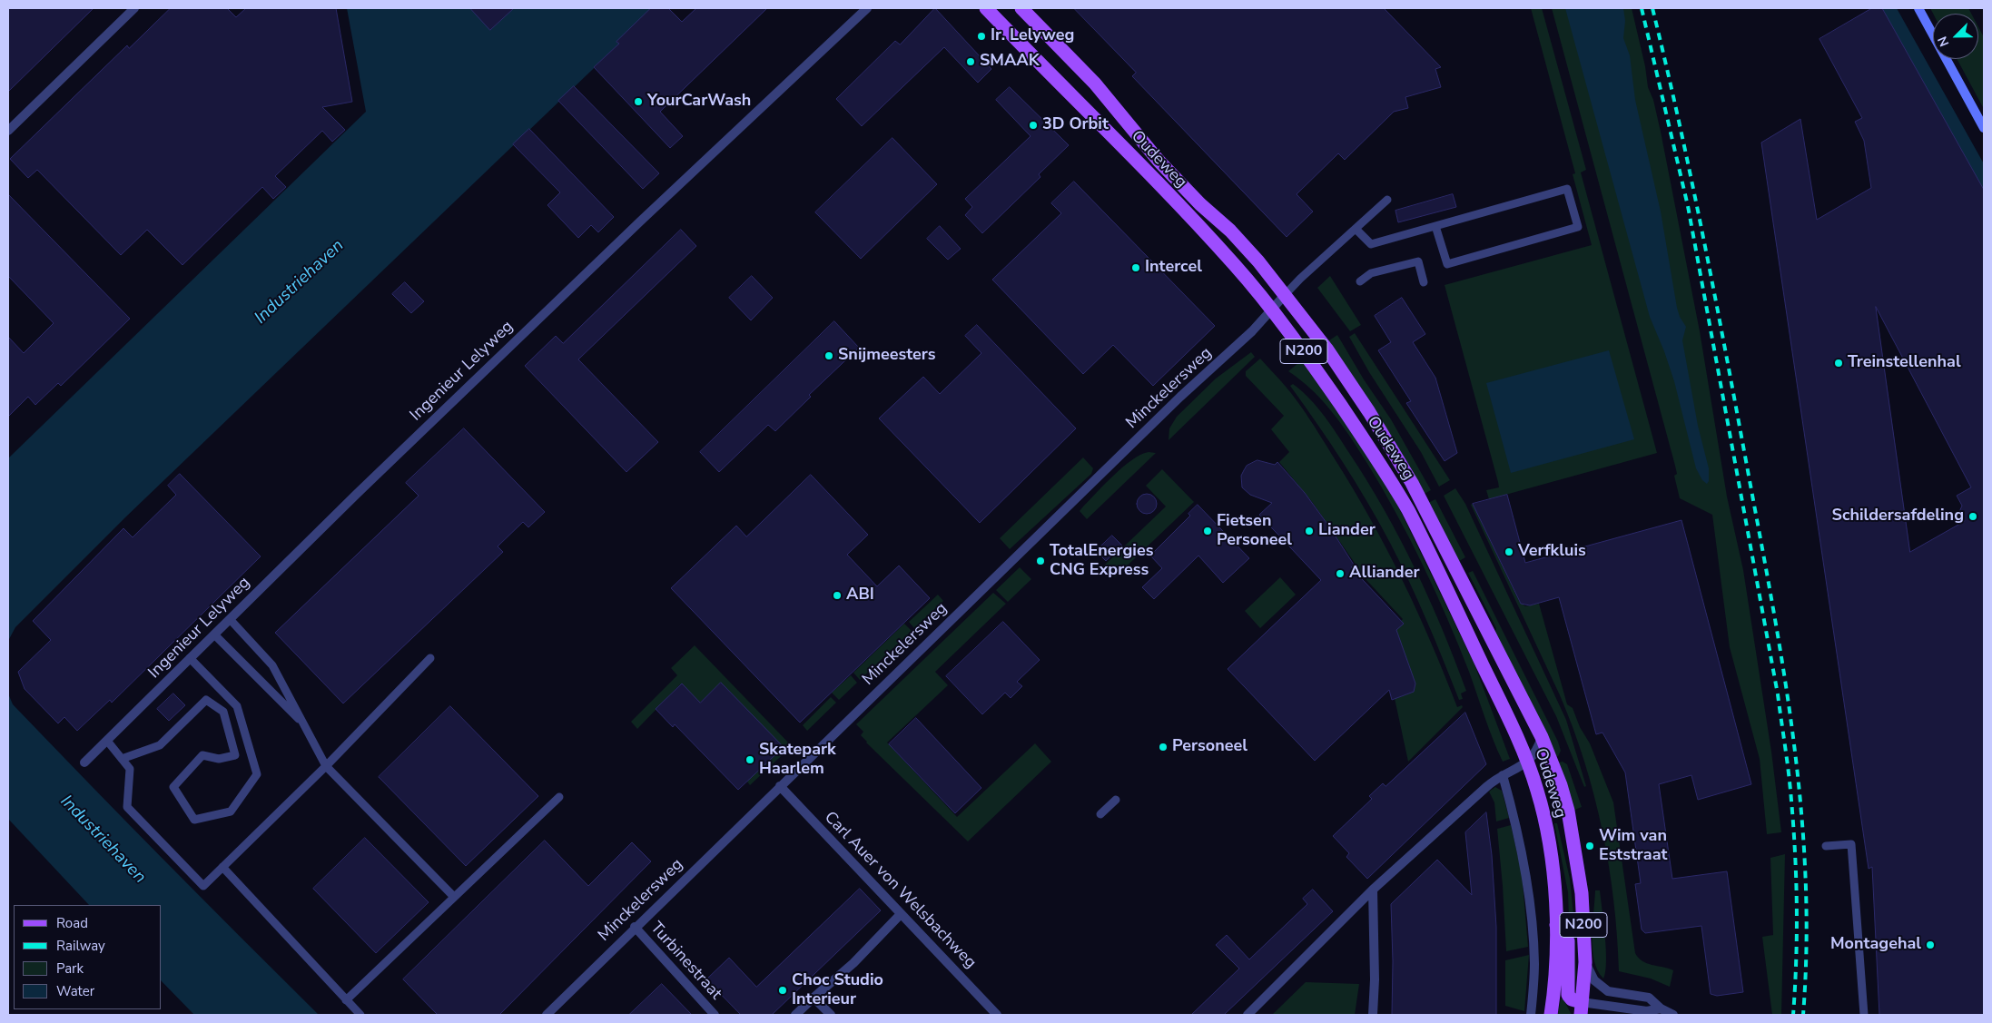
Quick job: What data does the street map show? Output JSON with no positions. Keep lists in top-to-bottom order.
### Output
{
  "streets": {
    "main road": ["Oudeweg", "N200"],
    "street": [
      "Ingenieur Lelyweg",
      "Minckelersweg",
      "Carl Auer von Welsbachweg",
      "Turbinestraat"
    ]
  },
  "crossings": [
    ["Oudeweg", "Minckelersweg"],
    ["Minckelersweg", "Carl Auer von Welsbachweg"],
    ["Minckelersweg", "Turbinestraat"]
  ],
  "water": ["Industriehaven"],
  "places": [
    "Ir. Lelyweg",
    "SMAAK",
    "YourCarWash",
    "3D Orbit",
    "Intercel",
    "Snijmeesters",
    "Treinstellenhal",
    "Schildersafdeling",
    "Fietsen Personeel",
    "Liander",
    "Verfkluis",
    "TotalEnergies CNG Express",
    "Alliander",
    "ABI",
    "Personeel",
    "Skatepark Haarlem",
    "Wim van Eststraat",
    "Montagehal",
    "Choc Studio Interieur"
  ],
  "legend": [
    "Road",
    "Railway",
    "Park",
    "Water"
  ],
  "north": "bottom left"
}
